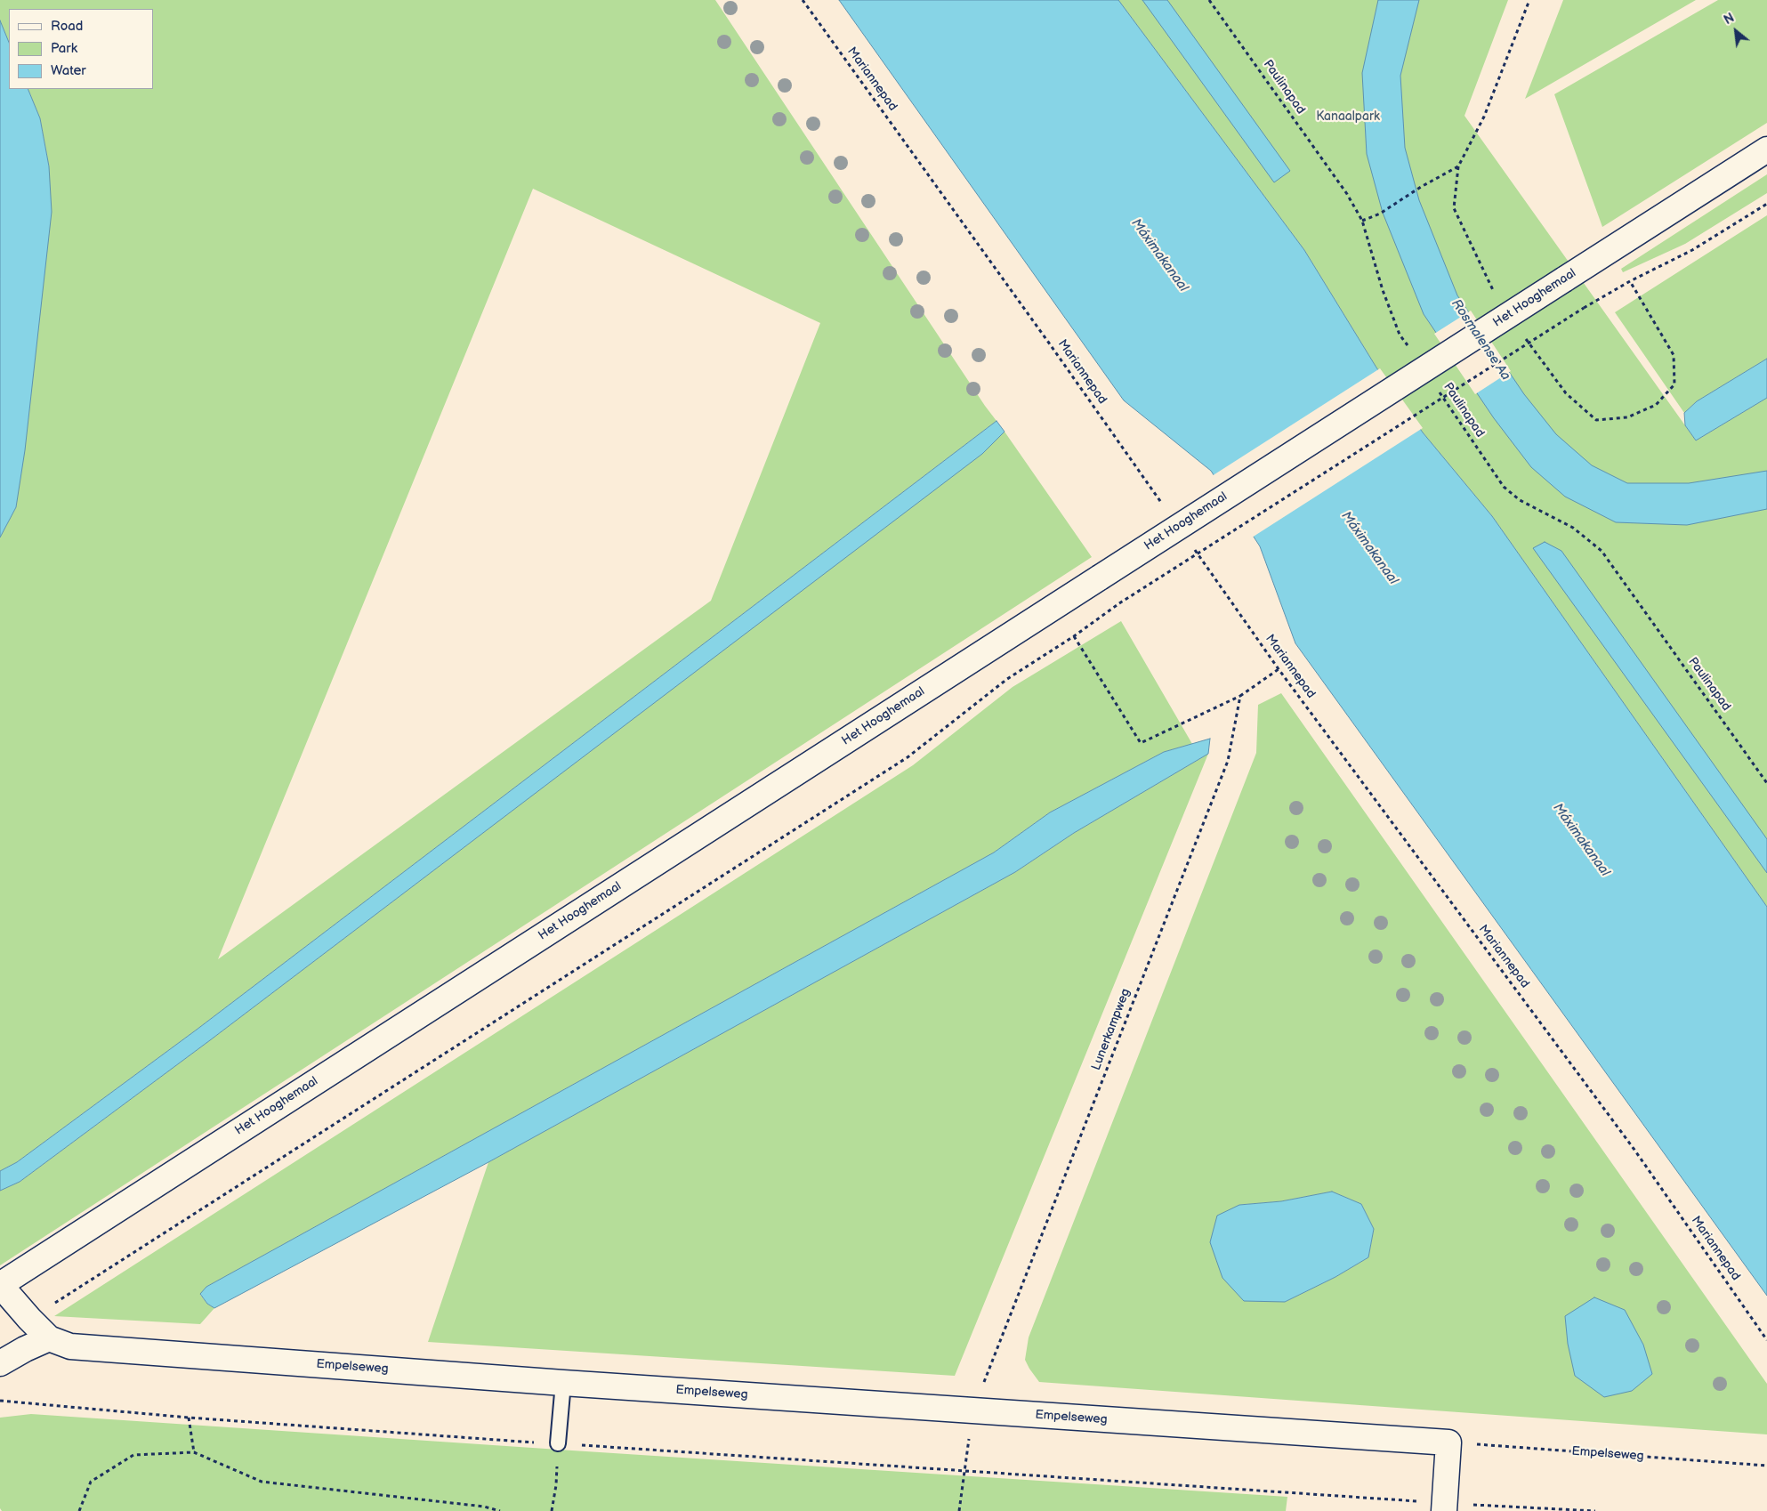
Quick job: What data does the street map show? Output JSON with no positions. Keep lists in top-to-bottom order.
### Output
{
  "streets": {
    "street": ["Het Hooghemaal", "Empelseweg"],
    "path": ["Mariannepad", "Paulinapad", "Lunerkampweg"]
  },
  "crossings": [
    ["Het Hooghemaal", "Empelseweg"],
    ["Lunerkampweg", "Empelseweg"]
  ],
  "water": ["Máximakanaal", "Rosmalense Aa"],
  "parks": ["Kanaalpark"],
  "legend": ["Road", "Park", "Water"],
  "north": "top left"
}
